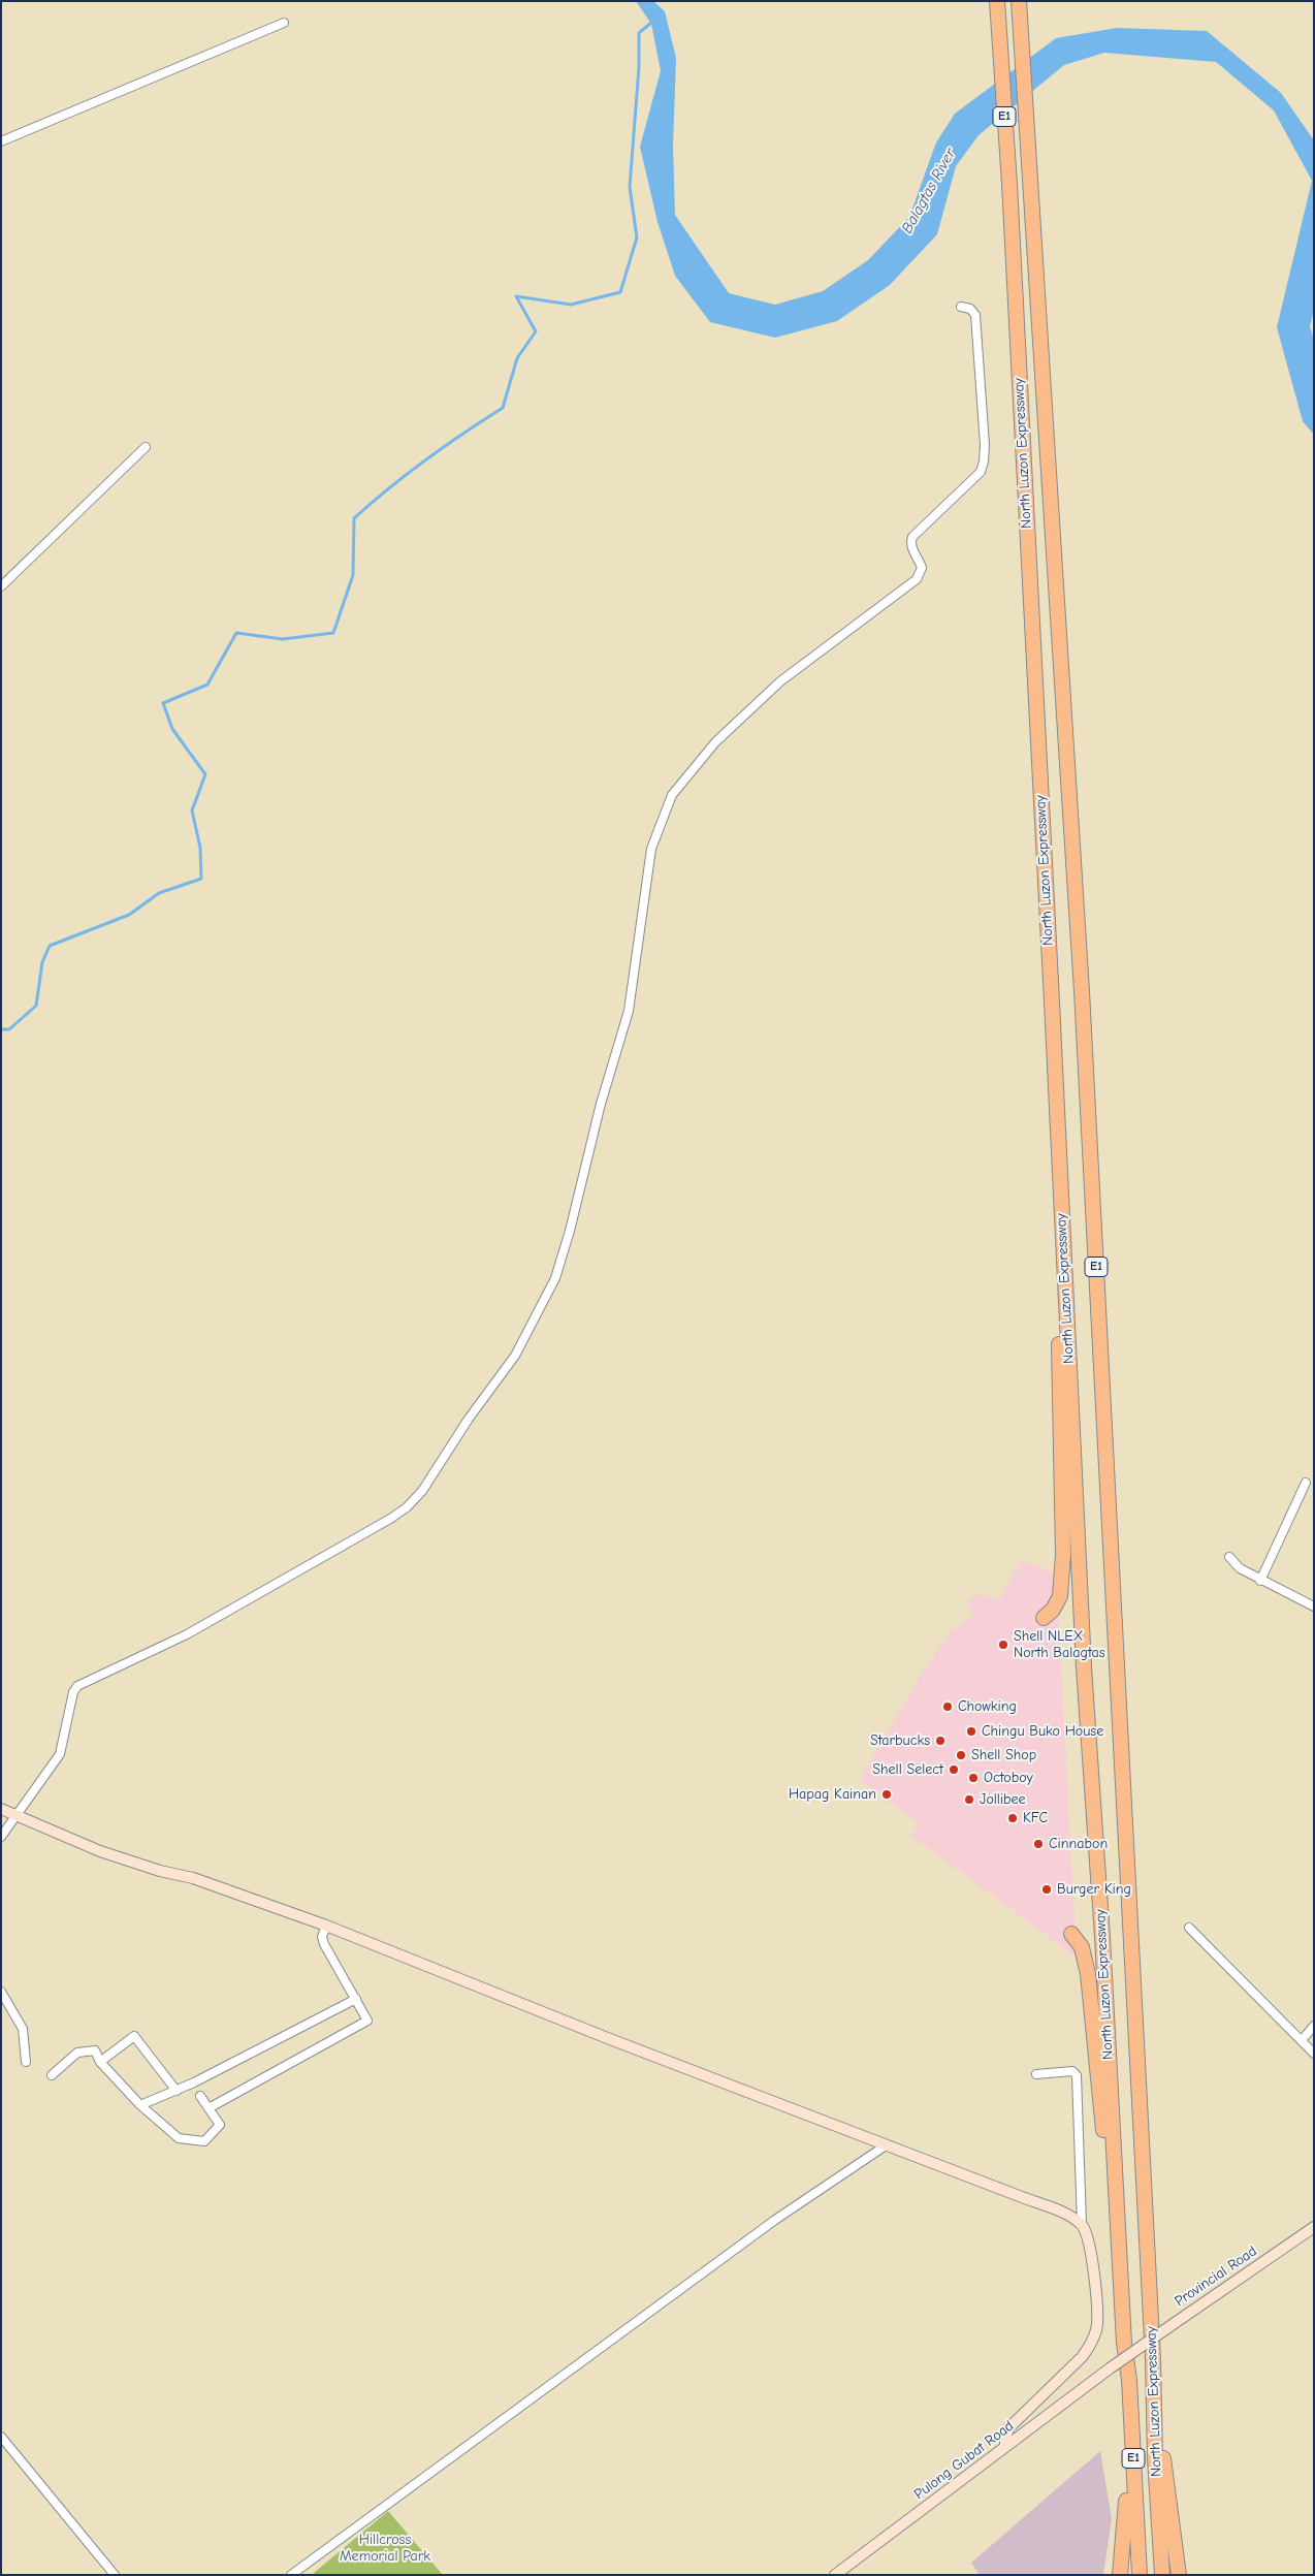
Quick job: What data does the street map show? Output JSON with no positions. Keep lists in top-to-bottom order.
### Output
{
  "streets": {
    "highway": ["E1", "North Luzon Expressway"],
    "street": ["Provincial Road", "Pulong Gubat Road"]
  },
  "crossings": [
    ["E1", "North Luzon Expressway"],
    ["Provincial Road", "Pulong Gubat Road"]
  ],
  "water": ["Balagtas River"],
  "parks": ["Hillcross Memorial Park"],
  "places": [
    "Shell NLEX North Balagtas",
    "Chowking",
    "Chingu Buko House",
    "Starbucks",
    "Shell Shop",
    "Shell Select",
    "Octoboy",
    "Hapag Kainan",
    "Jollibee",
    "KFC",
    "Cinnabon",
    "Burger King"
  ]
}
